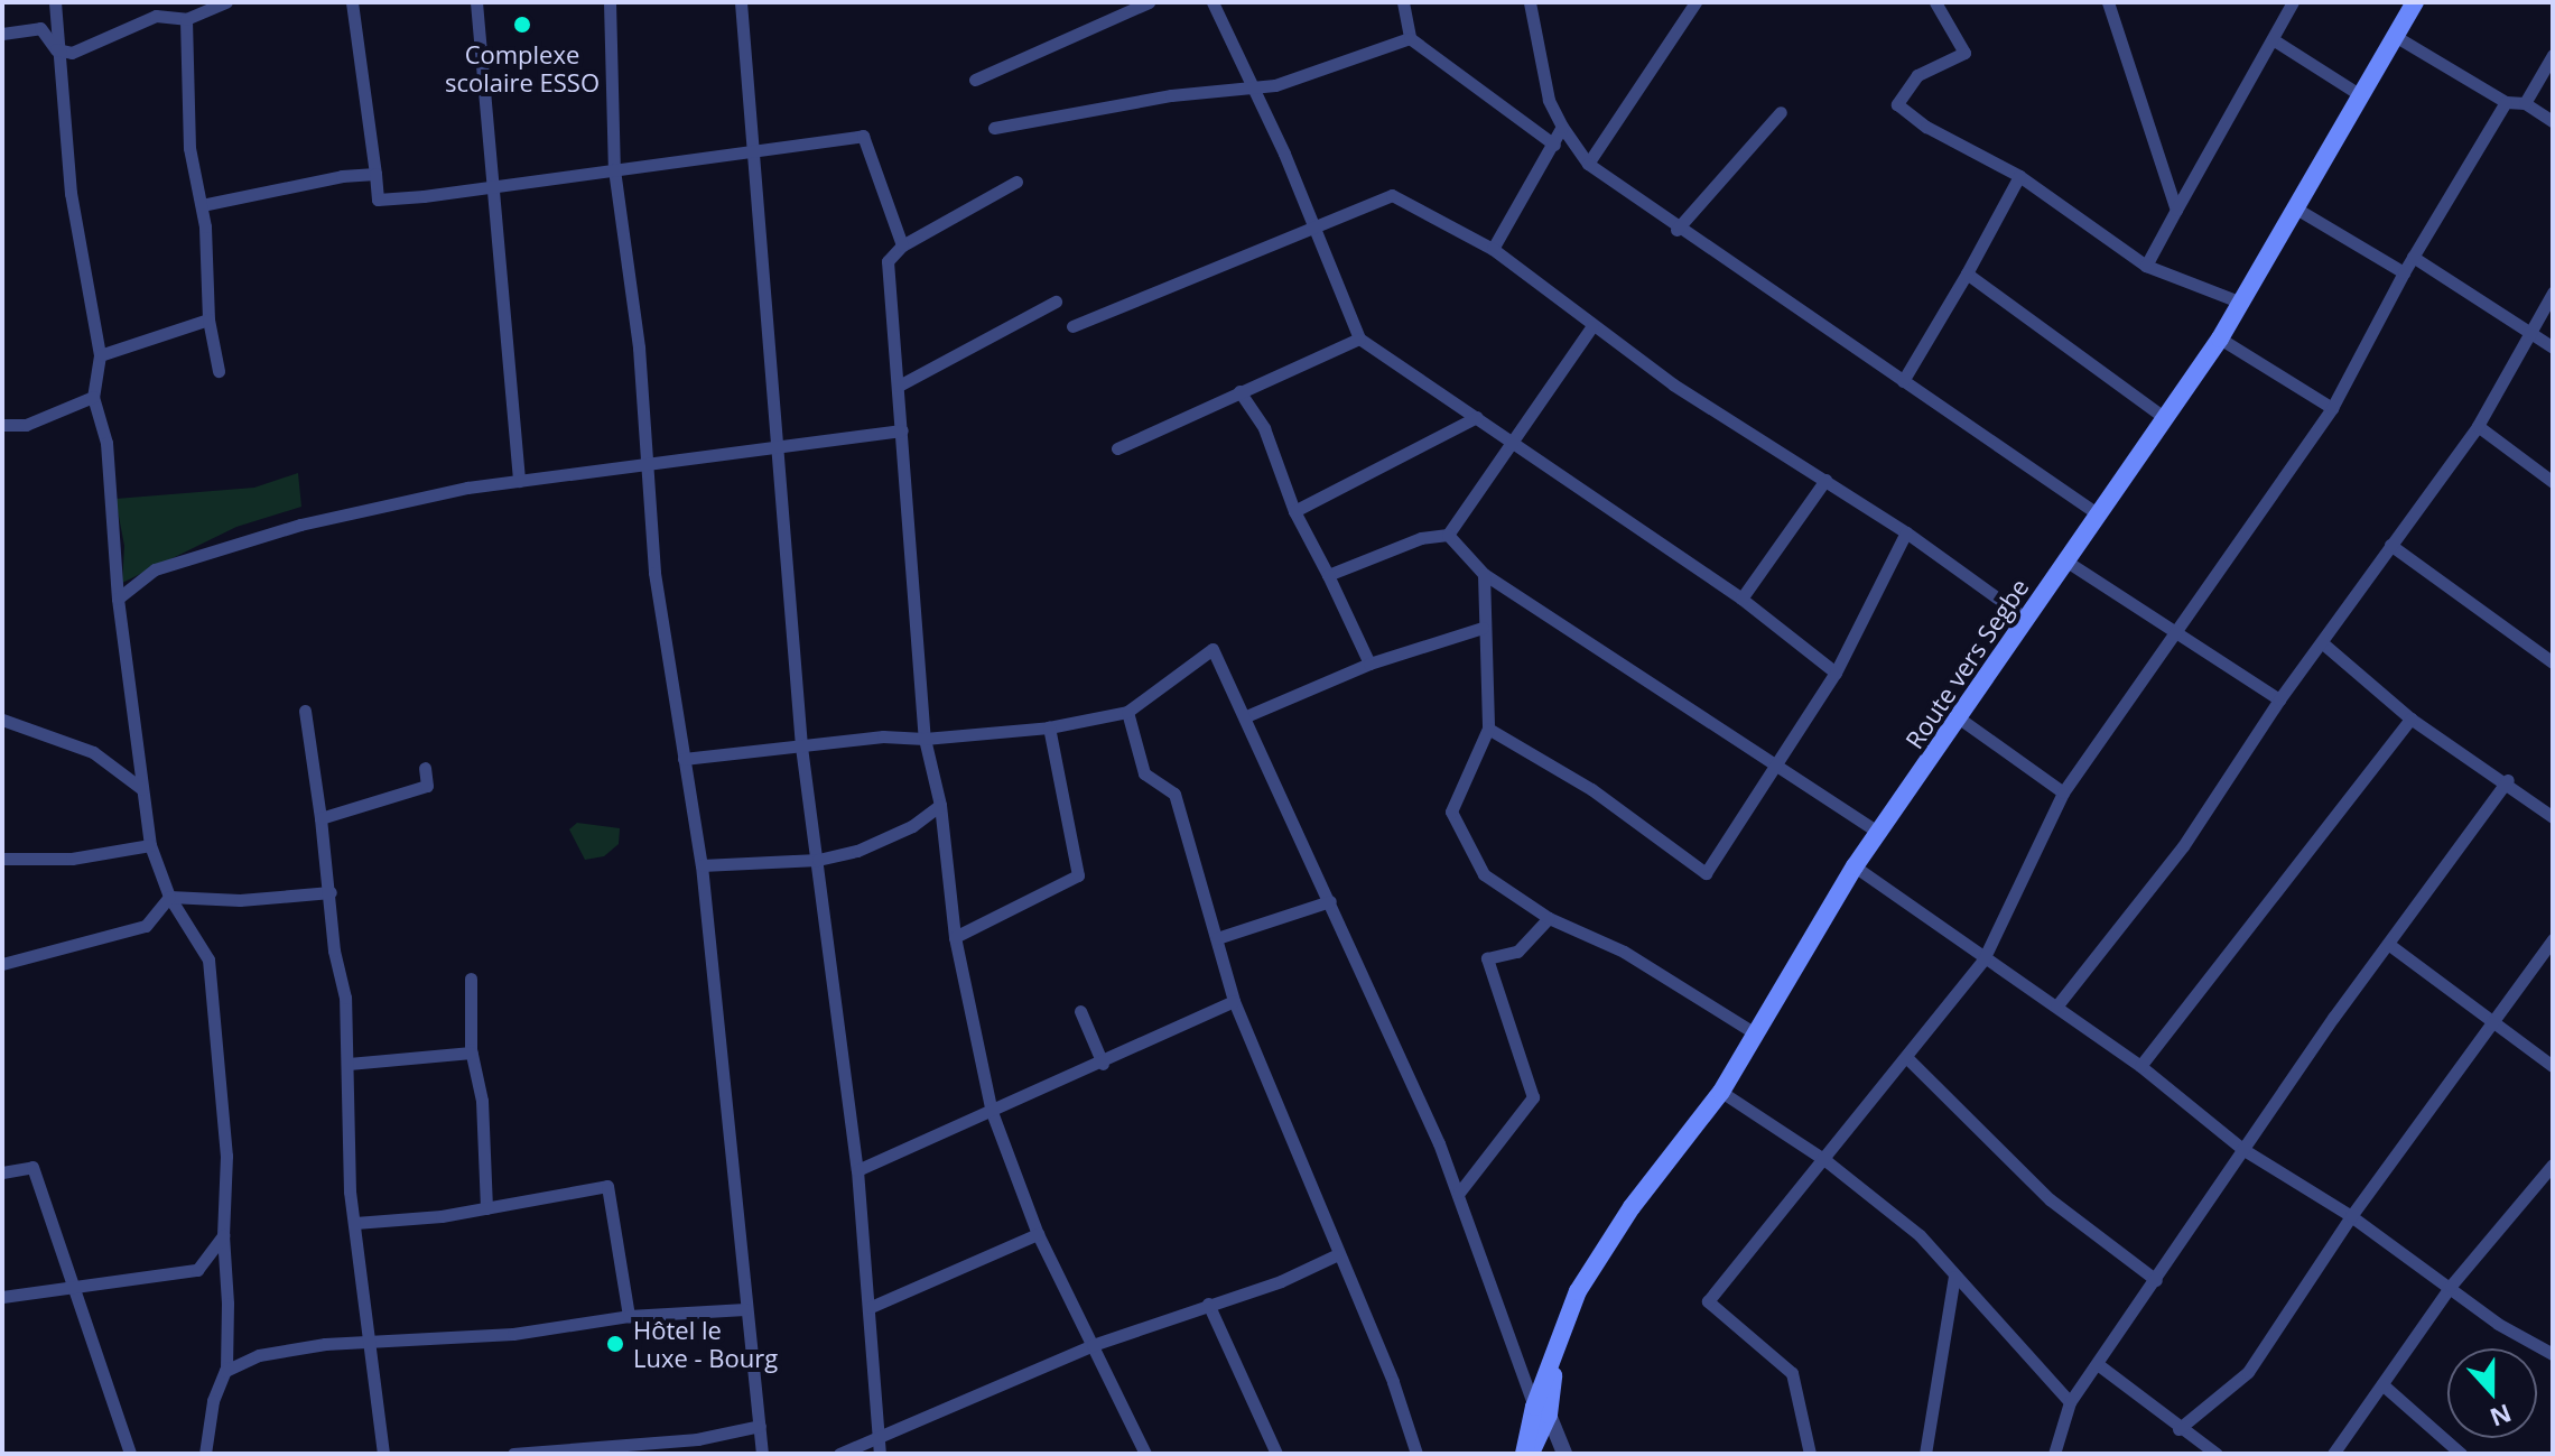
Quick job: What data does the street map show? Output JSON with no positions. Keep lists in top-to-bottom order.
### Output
{
  "streets": {
    "main road": ["Route vers Segbe"]
  },
  "places": ["Complexe scolaire ESSO", "Hôtel le Luxe - Bourg"],
  "north": "bottom"
}
